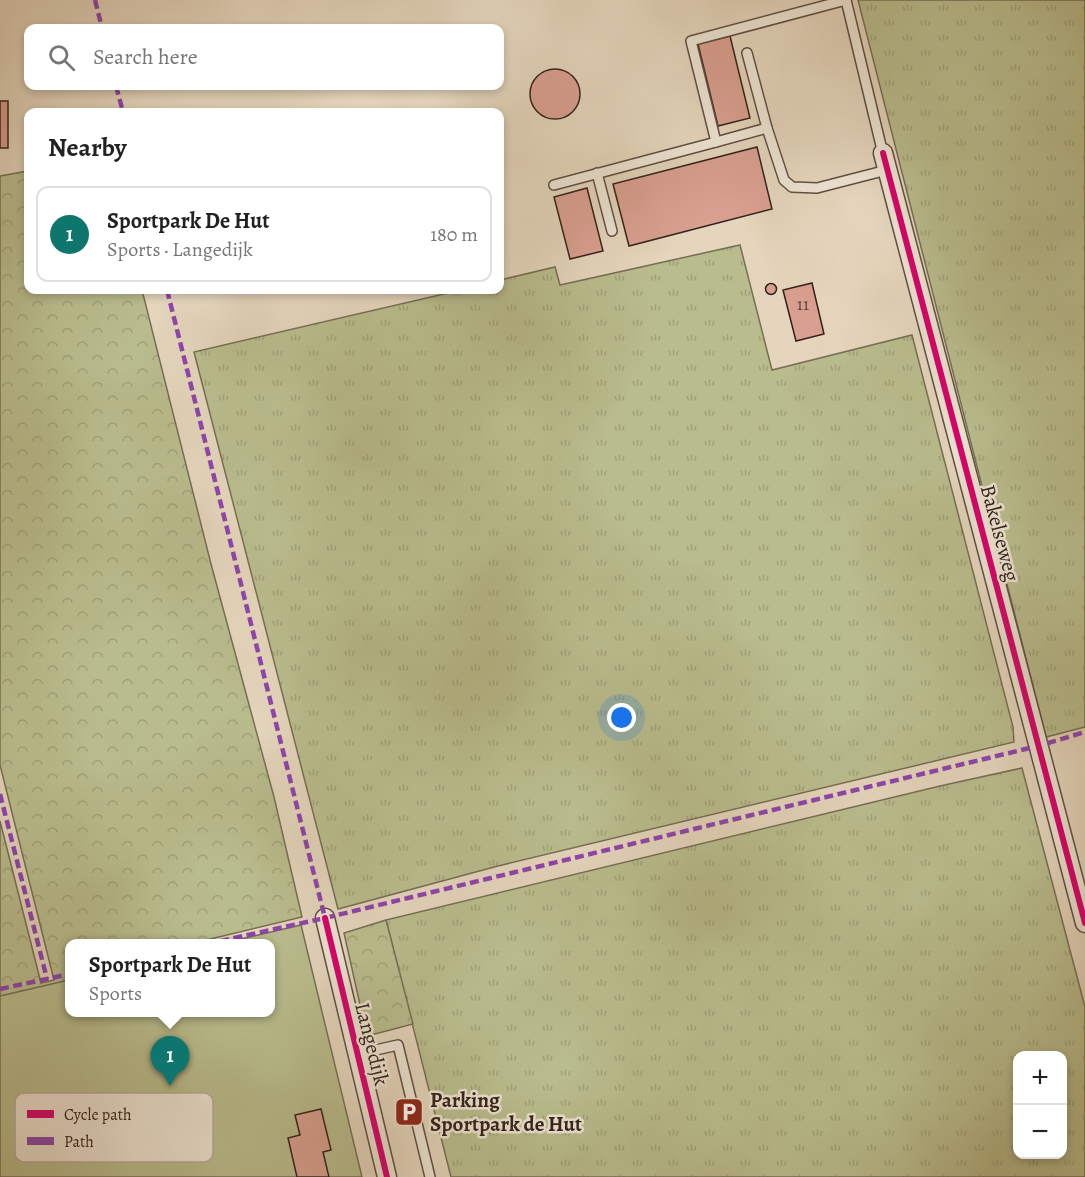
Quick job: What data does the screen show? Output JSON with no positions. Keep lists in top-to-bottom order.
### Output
{
  "streets": {
    "street": ["Bakelseweg", "Langedijk"]
  },
  "places": {
    "parking": ["Parking Sportpark de Hut"]
  },
  "house_numbers": ["11"],
  "legend": ["Cycle path", "Path"],
  "page": {
    "search": "Search here",
    "heading": "Nearby",
    "list": [
      {
        "mark": "1",
        "name": "Sportpark De Hut",
        "note": "Sports · Langedijk",
        "value": "180 m"
      }
    ],
    "popup": ["Sportpark De Hut", "Sports"],
    "pins": "1",
    "map_buttons": ["+", "−"]
  }
}
